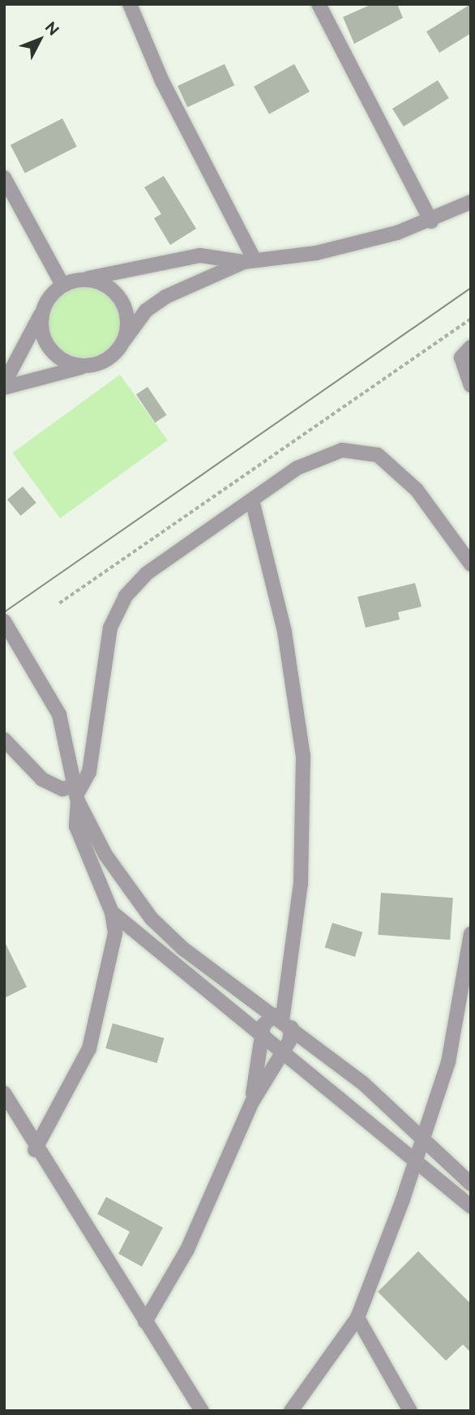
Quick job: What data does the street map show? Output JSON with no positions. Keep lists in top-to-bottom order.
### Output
{
  "north": "top right"
}
